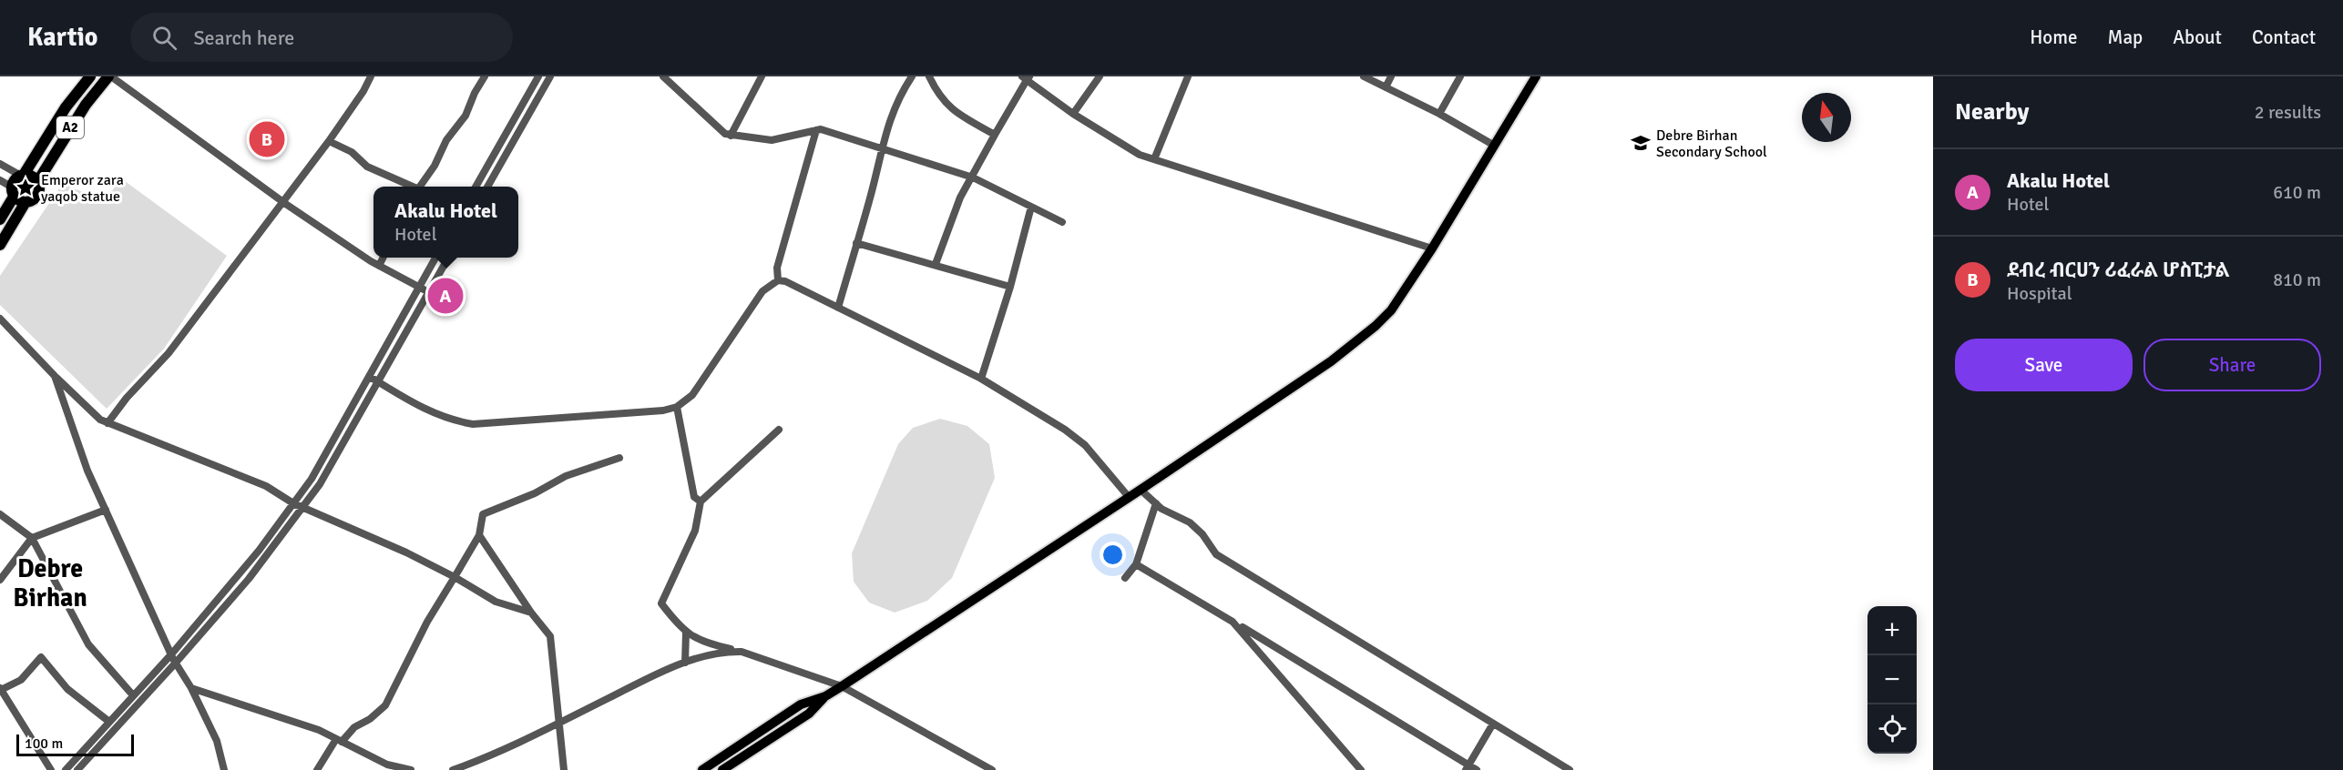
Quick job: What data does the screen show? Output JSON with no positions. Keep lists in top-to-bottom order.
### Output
{
  "streets": {
    "highway": ["A2"]
  },
  "districts": ["Debre Birhan"],
  "places": {
    "school or university": ["Debre Birhan Secondary School"],
    "place": ["Emperor zara yaqob statue"]
  },
  "scale_bar": "100 m",
  "north": "top",
  "page": {
    "header": "Kartio",
    "search": "Search here",
    "nav": [
      "Home",
      "Map",
      "About",
      "Contact"
    ],
    "heading": ["Nearby", "2 results"],
    "pins": ["B", "A"],
    "list": [
      {
        "mark": "A",
        "name": "Akalu Hotel",
        "note": "Hotel",
        "value": "610 m"
      },
      {
        "mark": "B",
        "name": "ደብረ ብርሀን ሪፈራል ሆስፒታል",
        "note": "Hospital",
        "value": "810 m"
      }
    ],
    "popup": ["Akalu Hotel", "Hotel"],
    "buttons": ["Save", "Share"],
    "map_buttons": ["+", "−"],
    "scale": "100 m"
  }
}
